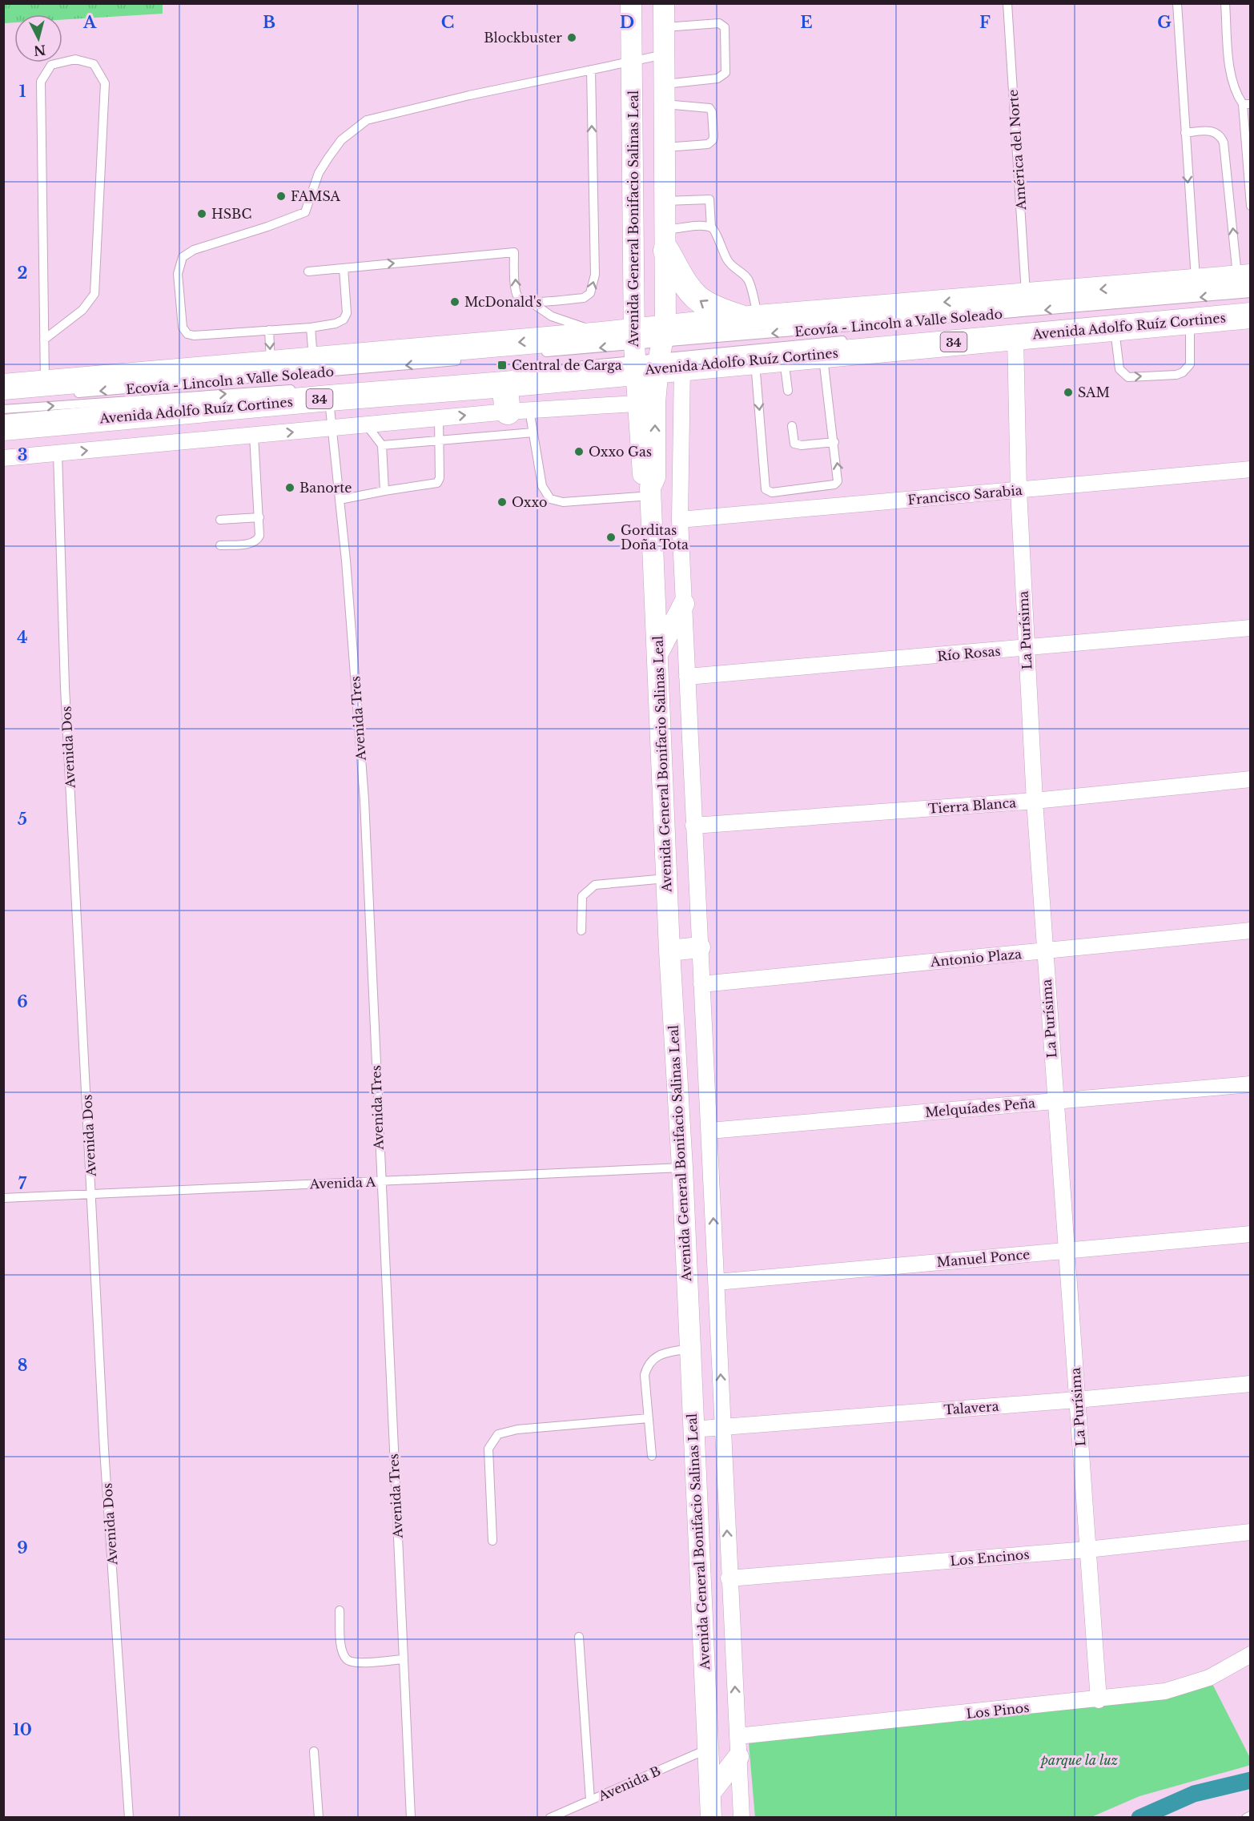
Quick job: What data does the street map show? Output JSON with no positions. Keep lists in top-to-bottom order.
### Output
{
  "streets": {
    "main road": ["Avenida Adolfo Ruíz Cortines", "34"],
    "street": [
      "Avenida General Bonifacio Salinas Leal",
      "Francisco Sarabia",
      "La Purísima",
      "Río Rosas",
      "Tierra Blanca",
      "Antonio Plaza",
      "Melquíades Peña",
      "Manuel Ponce",
      "Talavera",
      "Los Encinos",
      "Los Pinos"
    ],
    "lane": [
      "América del Norte",
      "Ecovía - Lincoln a Valle Soleado",
      "Avenida Tres",
      "Avenida Dos",
      "Avenida A",
      "Avenida B"
    ]
  },
  "crossings": [
    ["América del Norte", "Avenida Adolfo Ruíz Cortines"],
    ["Avenida General Bonifacio Salinas Leal", "Ecovía - Lincoln a Valle Soleado"],
    ["Avenida General Bonifacio Salinas Leal", "Avenida Adolfo Ruíz Cortines"],
    ["Avenida General Bonifacio Salinas Leal", "Avenida A"],
    ["Avenida General Bonifacio Salinas Leal", "Talavera"],
    ["Avenida General Bonifacio Salinas Leal", "Avenida B"],
    ["Ecovía - Lincoln a Valle Soleado", "Avenida Adolfo Ruíz Cortines"],
    ["Avenida Adolfo Ruíz Cortines", "La Purísima"],
    ["Avenida Adolfo Ruíz Cortines", "Avenida Tres"],
    ["Francisco Sarabia", "La Purísima"],
    ["La Purísima", "Río Rosas"],
    ["La Purísima", "Tierra Blanca"],
    ["La Purísima", "Antonio Plaza"],
    ["La Purísima", "Melquíades Peña"],
    ["La Purísima", "Manuel Ponce"],
    ["La Purísima", "Talavera"],
    ["La Purísima", "Los Encinos"],
    ["La Purísima", "Los Pinos"],
    ["Avenida Tres", "Avenida A"],
    ["Avenida Dos", "Avenida A"]
  ],
  "parks": ["parque la luz"],
  "places": {
    "other": [
      "Blockbuster",
      "FAMSA",
      "HSBC",
      "McDonald's",
      "SAM",
      "Oxxo Gas",
      "Banorte",
      "Oxxo",
      "Gorditas Doña Tota"
    ],
    "transit": ["Central de Carga"]
  },
  "north": "bottom",
  "grid": {
    "columns": [
      "A",
      "B",
      "C",
      "D",
      "E",
      "F",
      "G"
    ],
    "rows": [
      "1",
      "2",
      "3",
      "4",
      "5",
      "6",
      "7",
      "8",
      "9",
      "10"
    ]
  }
}
